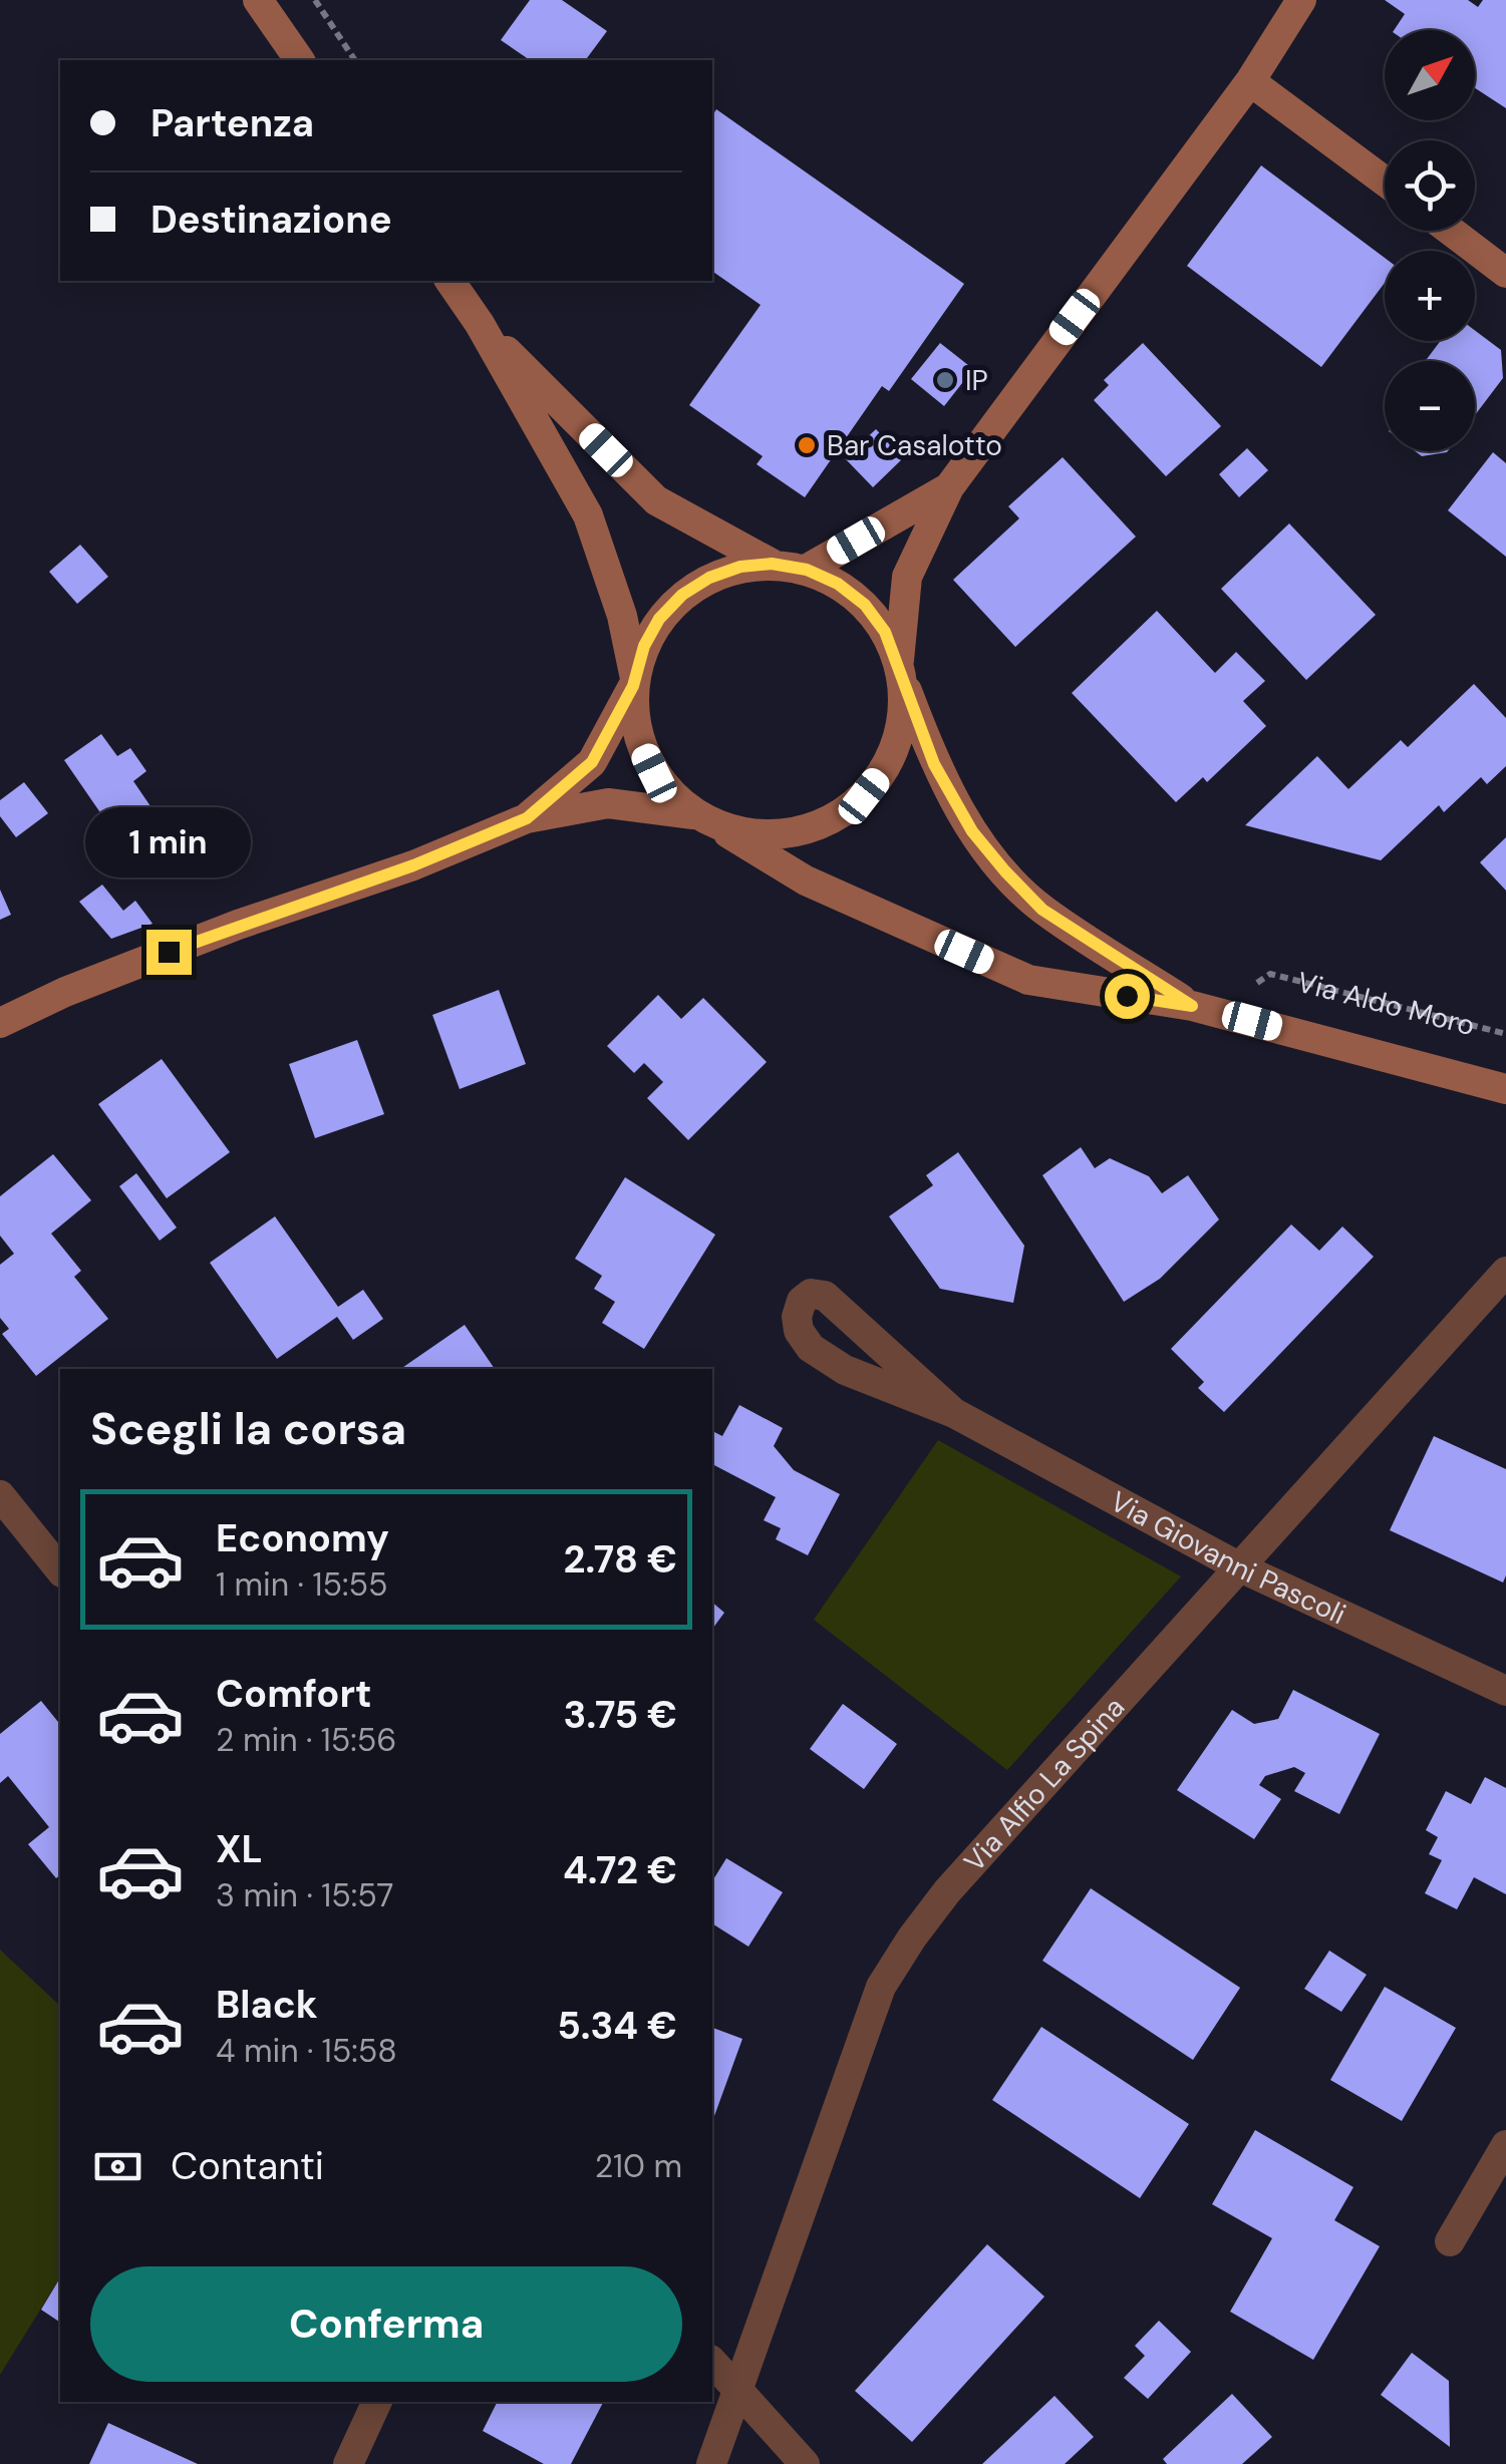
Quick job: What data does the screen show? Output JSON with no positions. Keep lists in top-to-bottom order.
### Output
{
  "streets": {
    "main road": ["Via Aldo Moro"],
    "street": ["Via Giovanni Pascoli", "Via Alfio La Spina"]
  },
  "crossings": [
    ["Via Giovanni Pascoli", "Via Alfio La Spina"]
  ],
  "places": ["IP", "Bar Casalotto"],
  "north": "top right",
  "page": {
    "map_buttons": ["+", "−"],
    "banner": ["Partenza", "Destinazione"],
    "bubble": "1 min",
    "heading": "Scegli la corsa",
    "list": [
      {
        "name": "Economy",
        "note": "1 min · 15:55",
        "value": "2.78 €"
      },
      {
        "name": "Comfort",
        "note": "2 min · 15:56",
        "value": "3.75 €"
      },
      {
        "name": "XL",
        "note": "3 min · 15:57",
        "value": "4.72 €"
      },
      {
        "name": "Black",
        "note": "4 min · 15:58",
        "value": "5.34 €"
      }
    ],
    "pay": ["Contanti", "210 m"],
    "buttons": "Conferma"
  }
}
